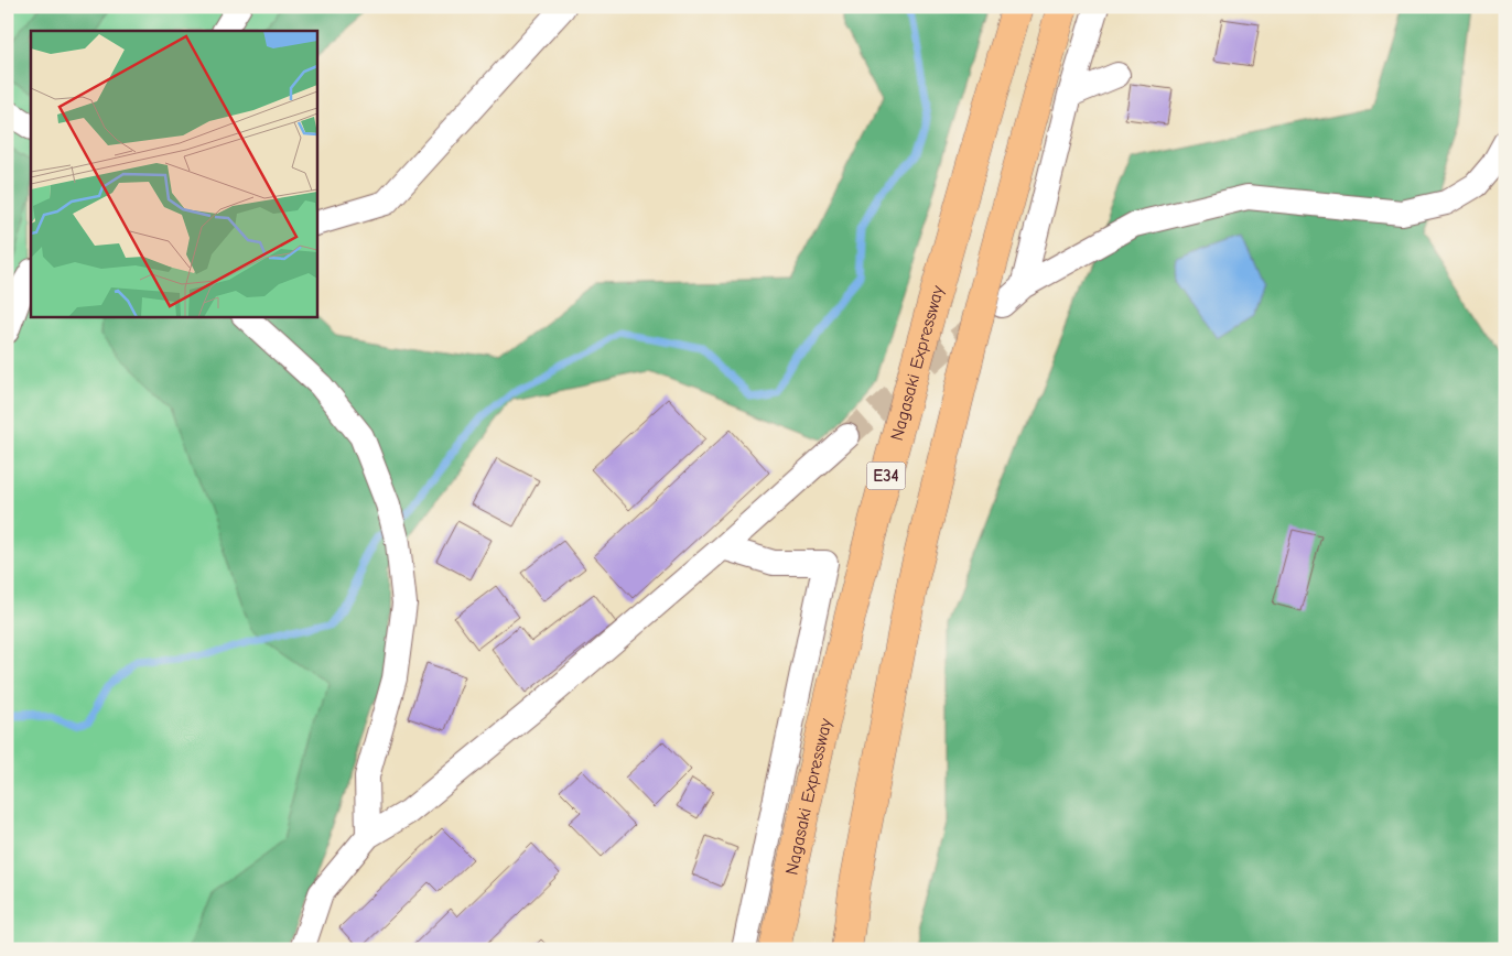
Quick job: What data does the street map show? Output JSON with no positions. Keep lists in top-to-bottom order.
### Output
{
  "streets": {
    "highway": ["Nagasaki Expressway", "E34"]
  }
}
